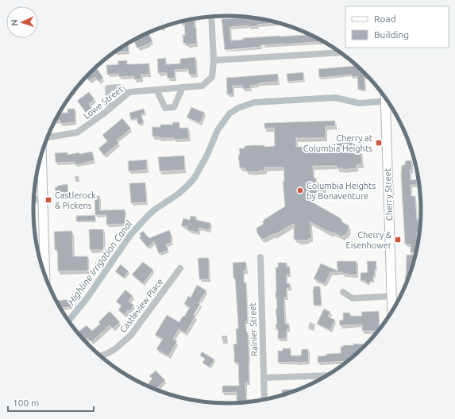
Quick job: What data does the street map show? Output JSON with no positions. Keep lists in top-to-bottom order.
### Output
{
  "streets": {
    "main road": ["Cherry Street"],
    "street": ["Lowe Street", "Castleview Place", "Rainier Street"]
  },
  "water": ["Highline Irrigation Canal"],
  "places": {
    "transit": ["Cherry at Columbia Heights", "Castlerock & Pickens", "Cherry & Eisenhower"],
    "other": ["Columbia Heights by Bonaventure"]
  },
  "legend": ["Road", "Building"],
  "scale_bar": "100 m",
  "north": "left"
}
